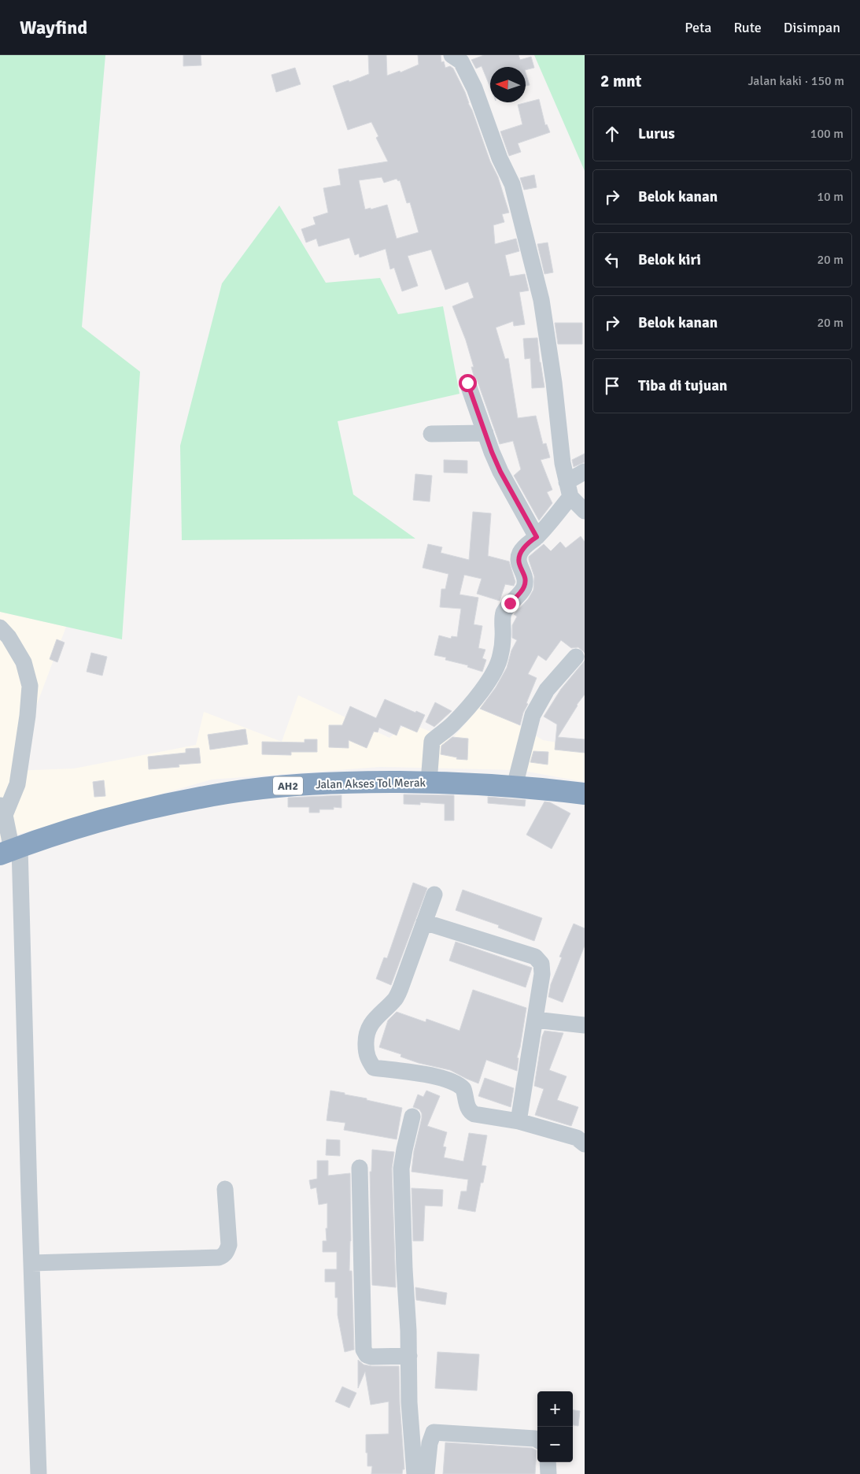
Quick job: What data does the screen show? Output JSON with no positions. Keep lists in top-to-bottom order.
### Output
{
  "streets": {
    "highway": ["Jalan Akses Tol Merak", "AH2"]
  },
  "north": "left",
  "page": {
    "header": "Wayfind",
    "nav": ["Peta", "Rute", "Disimpan"],
    "heading": ["2 mnt", "Jalan kaki · 150 m"],
    "list": [
      ["Lurus", "100 m"],
      ["Belok kanan", "10 m"],
      ["Belok kiri", "20 m"],
      ["Belok kanan", "20 m"],
      "Tiba di tujuan"
    ],
    "map_buttons": ["+", "−"]
  }
}
